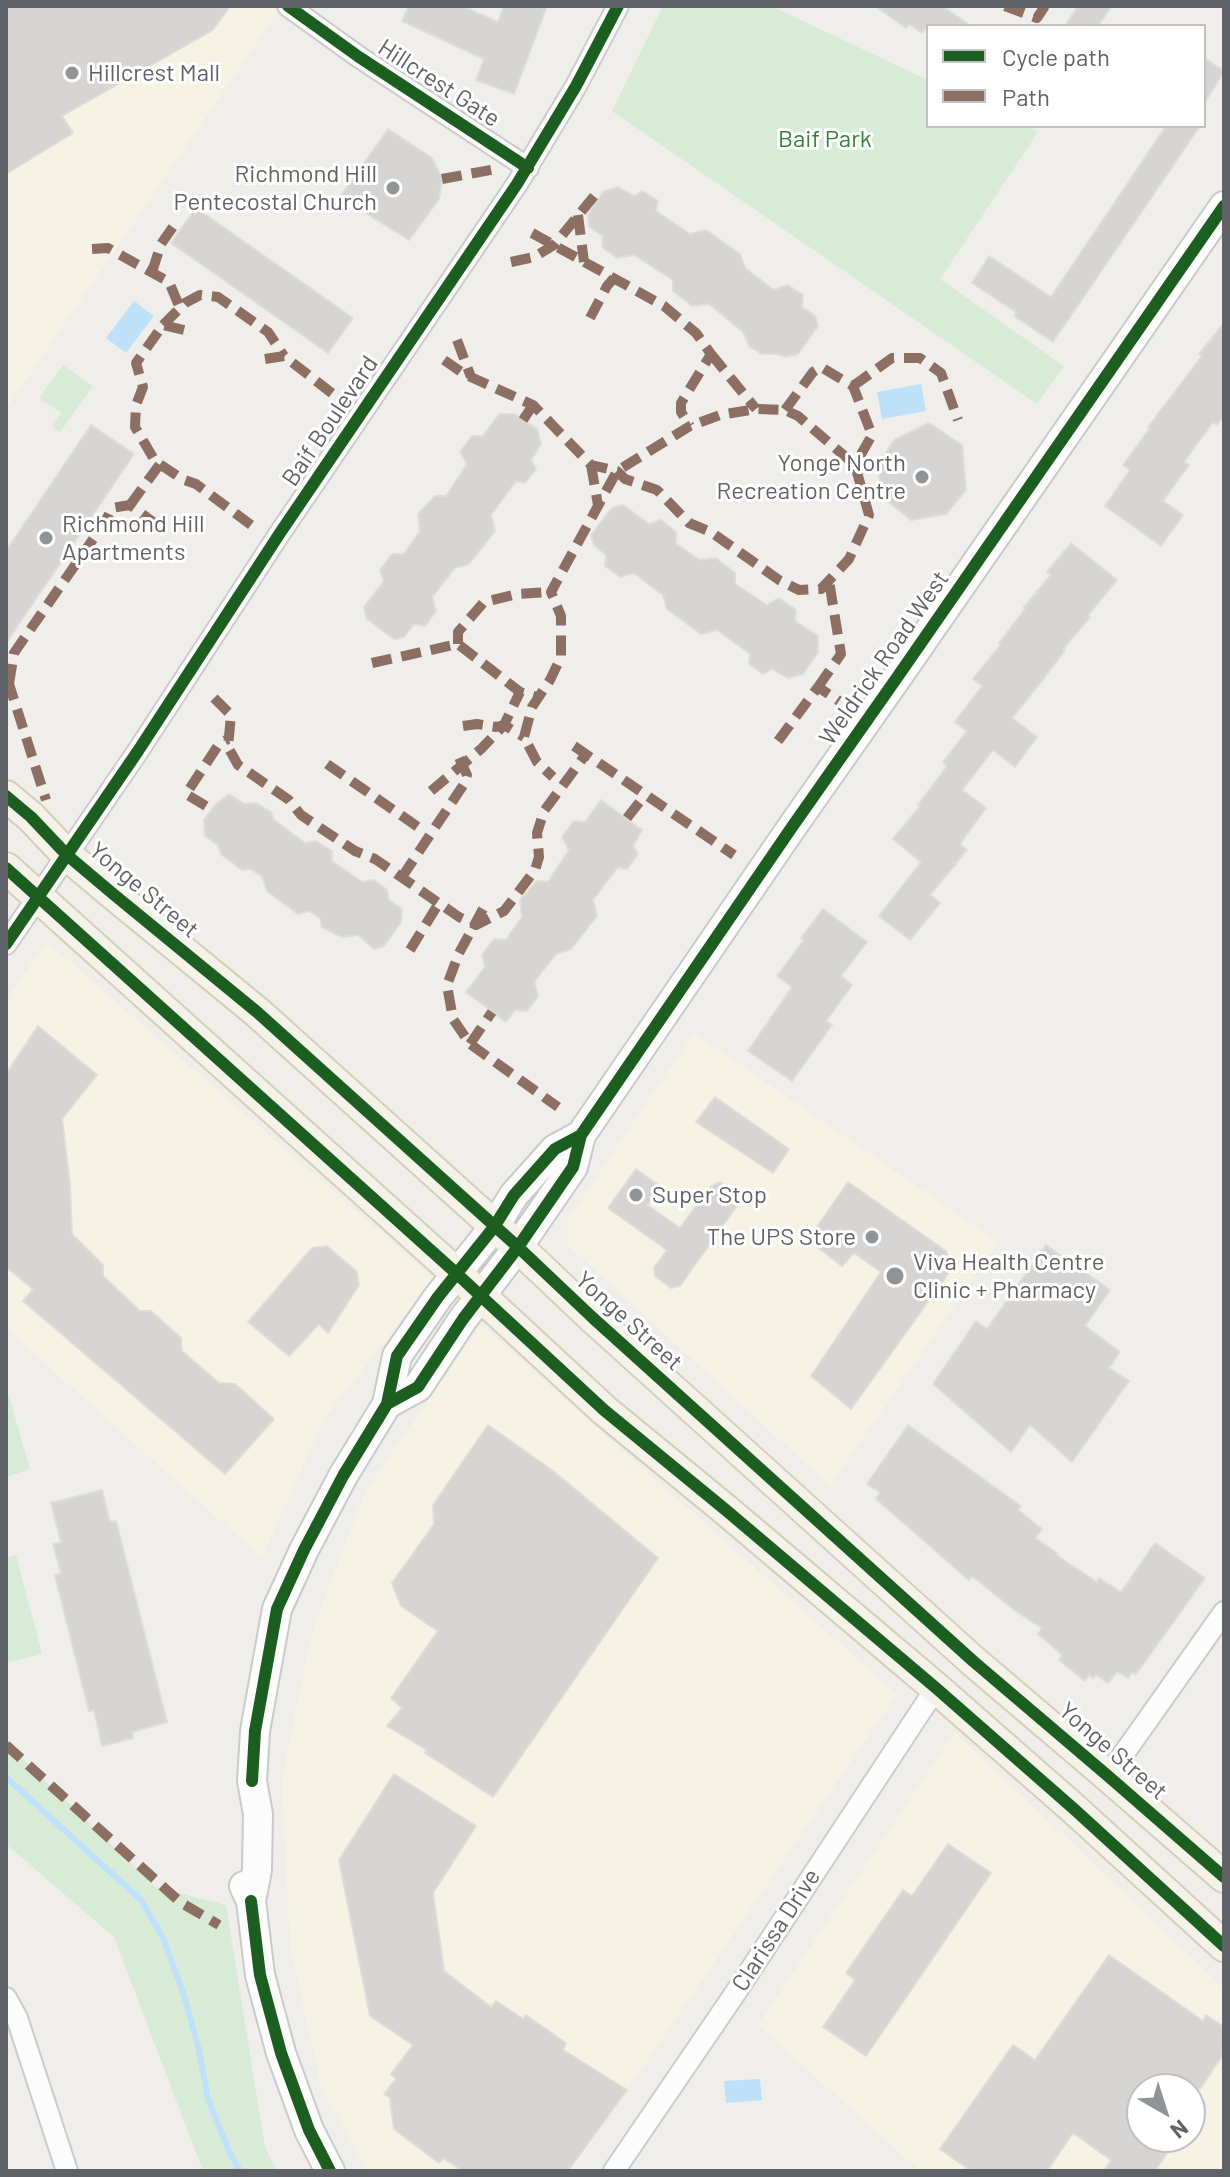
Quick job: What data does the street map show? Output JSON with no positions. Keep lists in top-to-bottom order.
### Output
{
  "streets": {
    "main road": ["Yonge Street"],
    "street": [
      "Hillcrest Gate",
      "Baif Boulevard",
      "Weldrick Road West",
      "Clarissa Drive"
    ]
  },
  "crossings": [
    ["Hillcrest Gate", "Baif Boulevard"],
    ["Baif Boulevard", "Yonge Street"],
    ["Weldrick Road West", "Yonge Street"]
  ],
  "parks": ["Baif Park"],
  "places": [
    "Hillcrest Mall",
    "Richmond Hill Pentecostal Church",
    "Yonge North Recreation Centre",
    "Richmond Hill Apartments",
    "Super Stop",
    "The UPS Store",
    "Viva Health Centre Clinic + Pharmacy"
  ],
  "legend": ["Cycle path", "Path"],
  "north": "bottom right"
}
